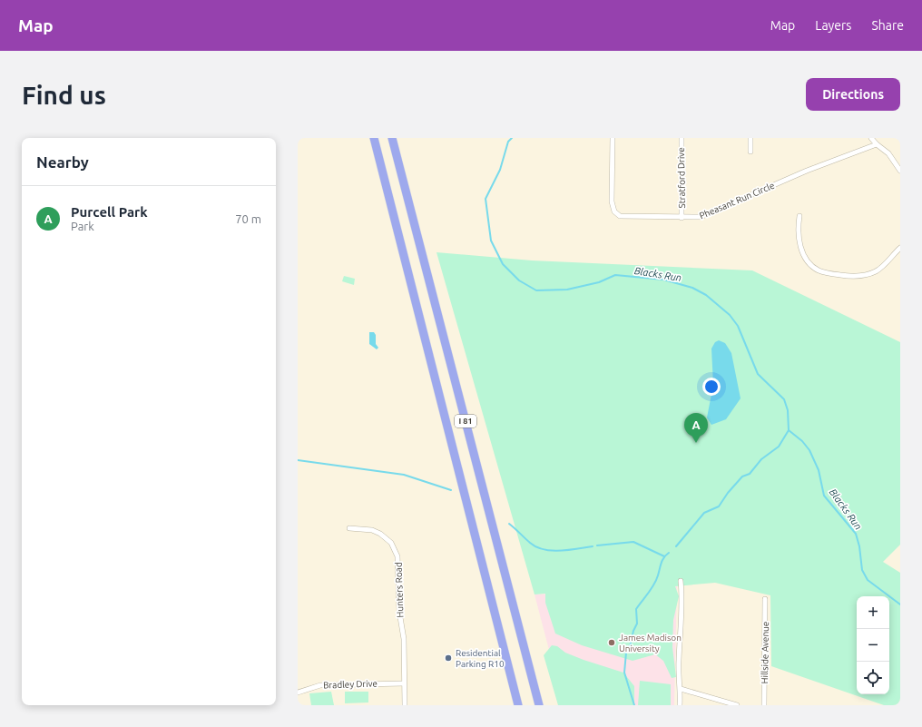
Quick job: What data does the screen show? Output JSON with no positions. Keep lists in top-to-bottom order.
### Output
{
  "streets": {
    "highway": ["I 81"],
    "street": [
      "Stratford Drive",
      "Pheasant Run Circle",
      "Hunters Road",
      "Hillside Avenue",
      "Bradley Drive"
    ]
  },
  "crossings": [
    ["Stratford Drive", "Pheasant Run Circle"],
    ["Hunters Road", "Bradley Drive"]
  ],
  "water": ["Blacks Run"],
  "places": ["James Madison University", "Residential Parking R10"],
  "page": {
    "header": "Map",
    "nav": ["Map", "Layers", "Share"],
    "buttons": "Directions",
    "title": "Find us",
    "heading": "Nearby",
    "list": [
      {
        "mark": "A",
        "name": "Purcell Park",
        "note": "Park",
        "value": "70 m"
      }
    ],
    "pins": "A",
    "map_buttons": ["+", "−"]
  }
}
